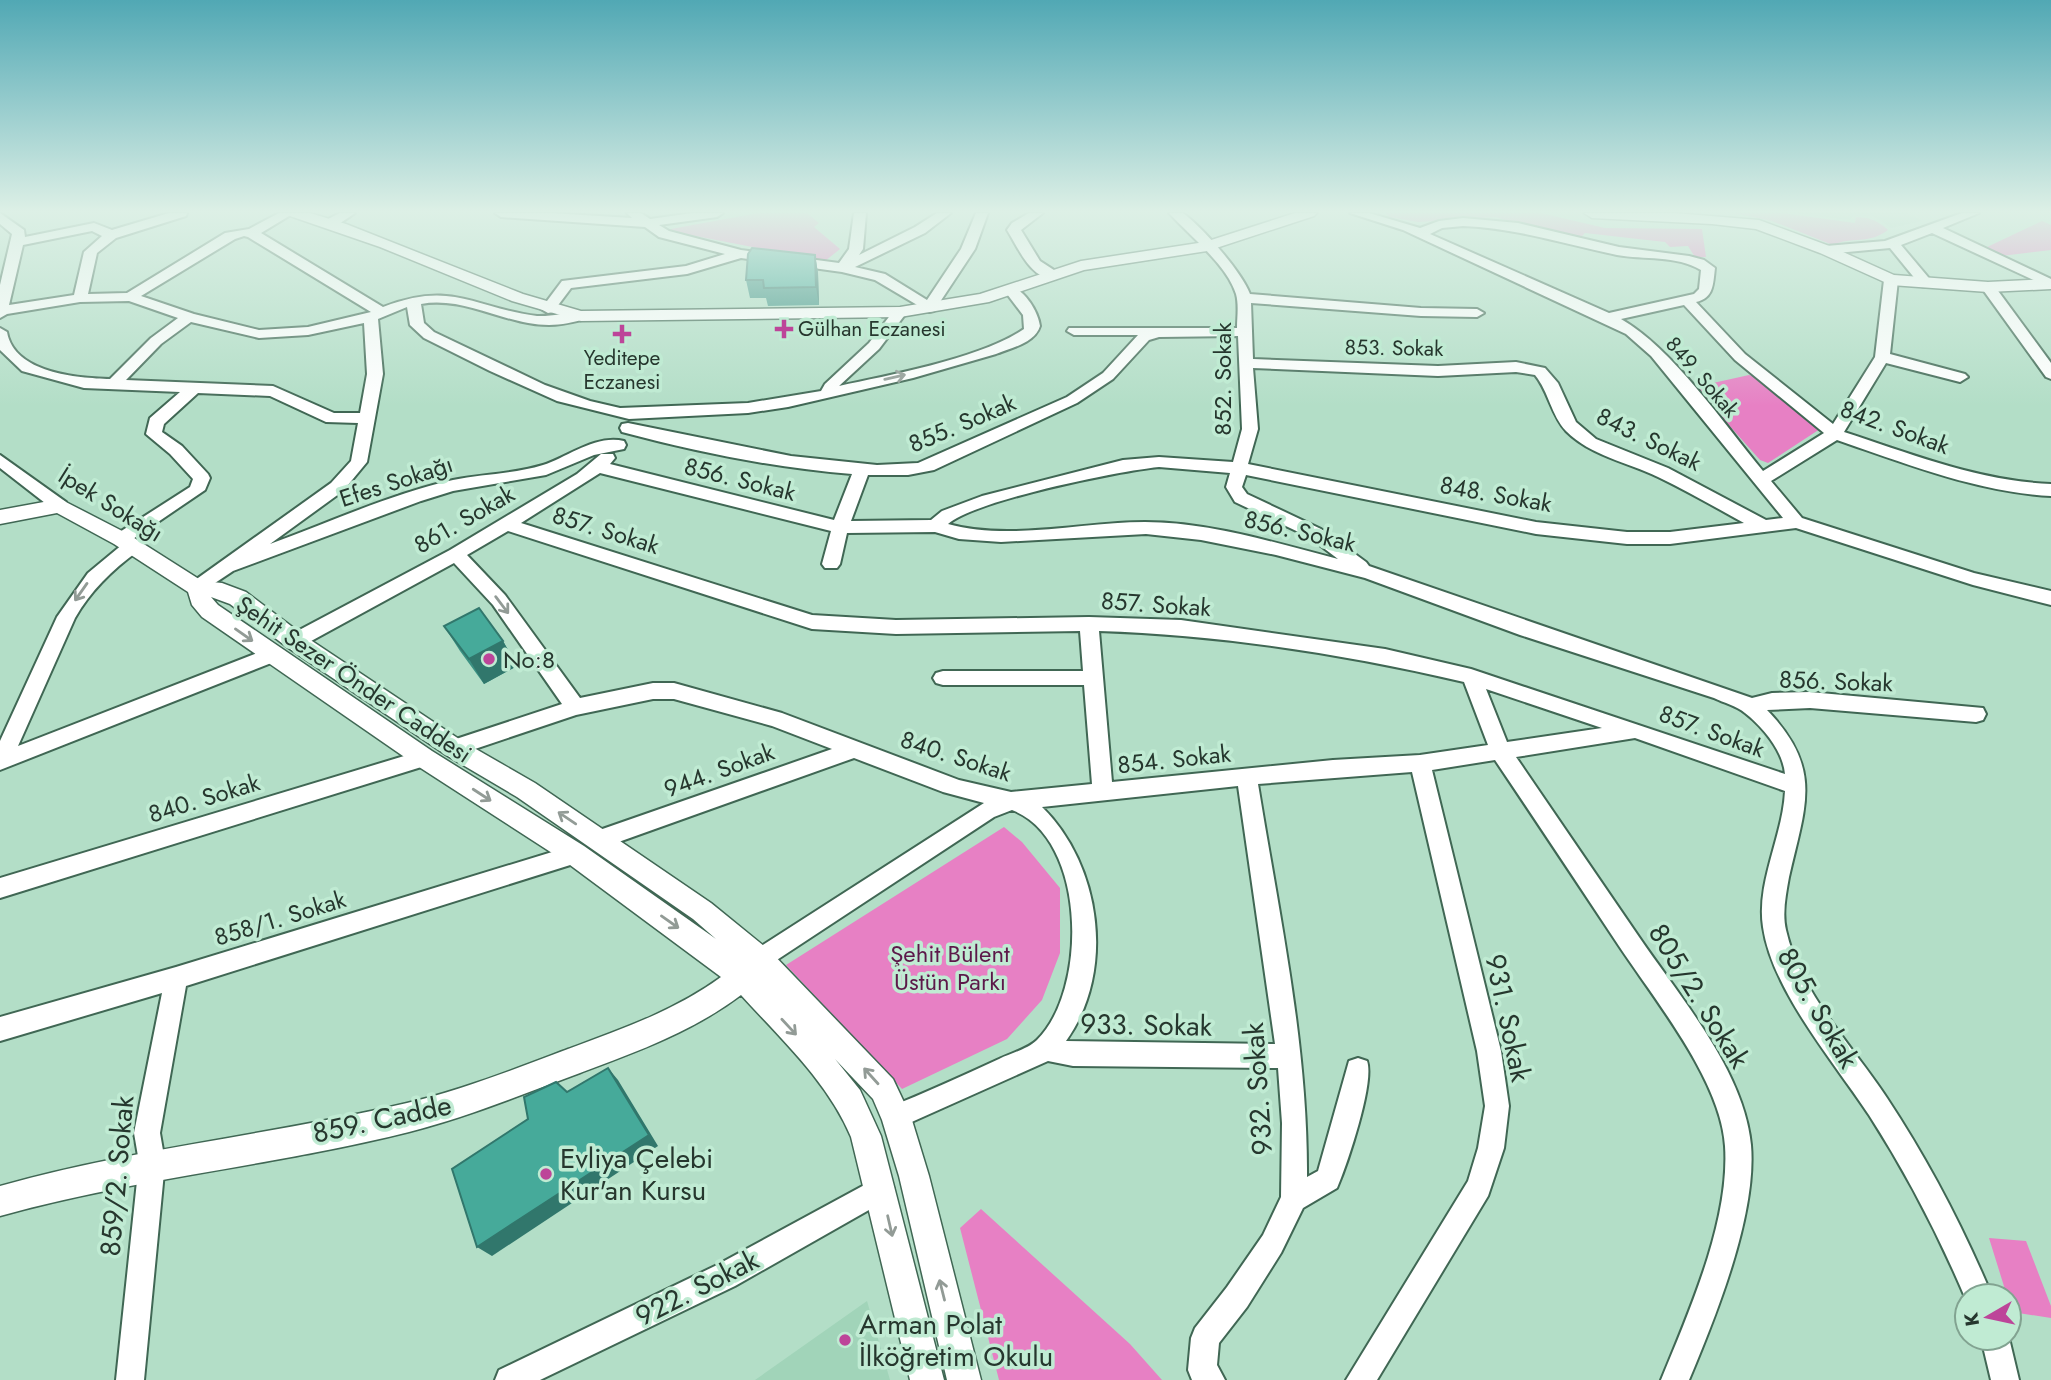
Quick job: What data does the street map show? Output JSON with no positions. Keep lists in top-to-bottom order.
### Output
{
  "streets": {
    "street": [
      "853. Sokak",
      "849. Sokak",
      "852. Sokak",
      "855. Sokak",
      "842. Sokak",
      "843. Sokak",
      "856. Sokak",
      "Efes Sokağı",
      "848. Sokak",
      "İpek Sokağı",
      "861. Sokak",
      "857. Sokak",
      "Şehit Sezer Önder Caddesi",
      "840. Sokak",
      "854. Sokak",
      "944. Sokak",
      "858/1. Sokak",
      "805/2. Sokak",
      "805. Sokak",
      "931. Sokak",
      "933. Sokak",
      "932. Sokak",
      "859. Cadde",
      "859/2. Sokak",
      "922. Sokak"
    ]
  },
  "crossings": [
    ["853. Sokak", "852. Sokak"],
    ["853. Sokak", "843. Sokak"],
    ["849. Sokak", "848. Sokak"],
    ["852. Sokak", "856. Sokak"],
    ["852. Sokak", "848. Sokak"],
    ["855. Sokak", "861. Sokak"],
    ["843. Sokak", "848. Sokak"],
    ["856. Sokak", "848. Sokak"],
    ["856. Sokak", "861. Sokak"],
    ["856. Sokak", "805. Sokak"],
    ["Efes Sokağı", "İpek Sokağı"],
    ["Efes Sokağı", "861. Sokak"],
    ["Efes Sokağı", "Şehit Sezer Önder Caddesi"],
    ["İpek Sokağı", "Şehit Sezer Önder Caddesi"],
    ["861. Sokak", "857. Sokak"],
    ["861. Sokak", "Şehit Sezer Önder Caddesi"],
    ["857. Sokak", "854. Sokak"],
    ["857. Sokak", "805/2. Sokak"],
    ["857. Sokak", "805. Sokak"],
    ["Şehit Sezer Önder Caddesi", "840. Sokak"],
    ["Şehit Sezer Önder Caddesi", "854. Sokak"],
    ["Şehit Sezer Önder Caddesi", "944. Sokak"],
    ["Şehit Sezer Önder Caddesi", "858/1. Sokak"],
    ["Şehit Sezer Önder Caddesi", "859. Cadde"],
    ["Şehit Sezer Önder Caddesi", "922. Sokak"],
    ["840. Sokak", "854. Sokak"],
    ["840. Sokak", "944. Sokak"],
    ["840. Sokak", "933. Sokak"],
    ["854. Sokak", "805/2. Sokak"],
    ["854. Sokak", "931. Sokak"],
    ["854. Sokak", "932. Sokak"],
    ["854. Sokak", "859. Cadde"],
    ["858/1. Sokak", "859/2. Sokak"],
    ["933. Sokak", "932. Sokak"],
    ["859. Cadde", "859/2. Sokak"]
  ],
  "parks": ["Şehit Bülent Üstün Parkı"],
  "places": {
    "health": ["Gülhan Eczanesi", "Yeditepe Eczanesi"],
    "other": ["No:8", "Evliya Çelebi Kur'an Kursu", "Arman Polat İlköğretim Okulu"]
  },
  "north": "left"
}
